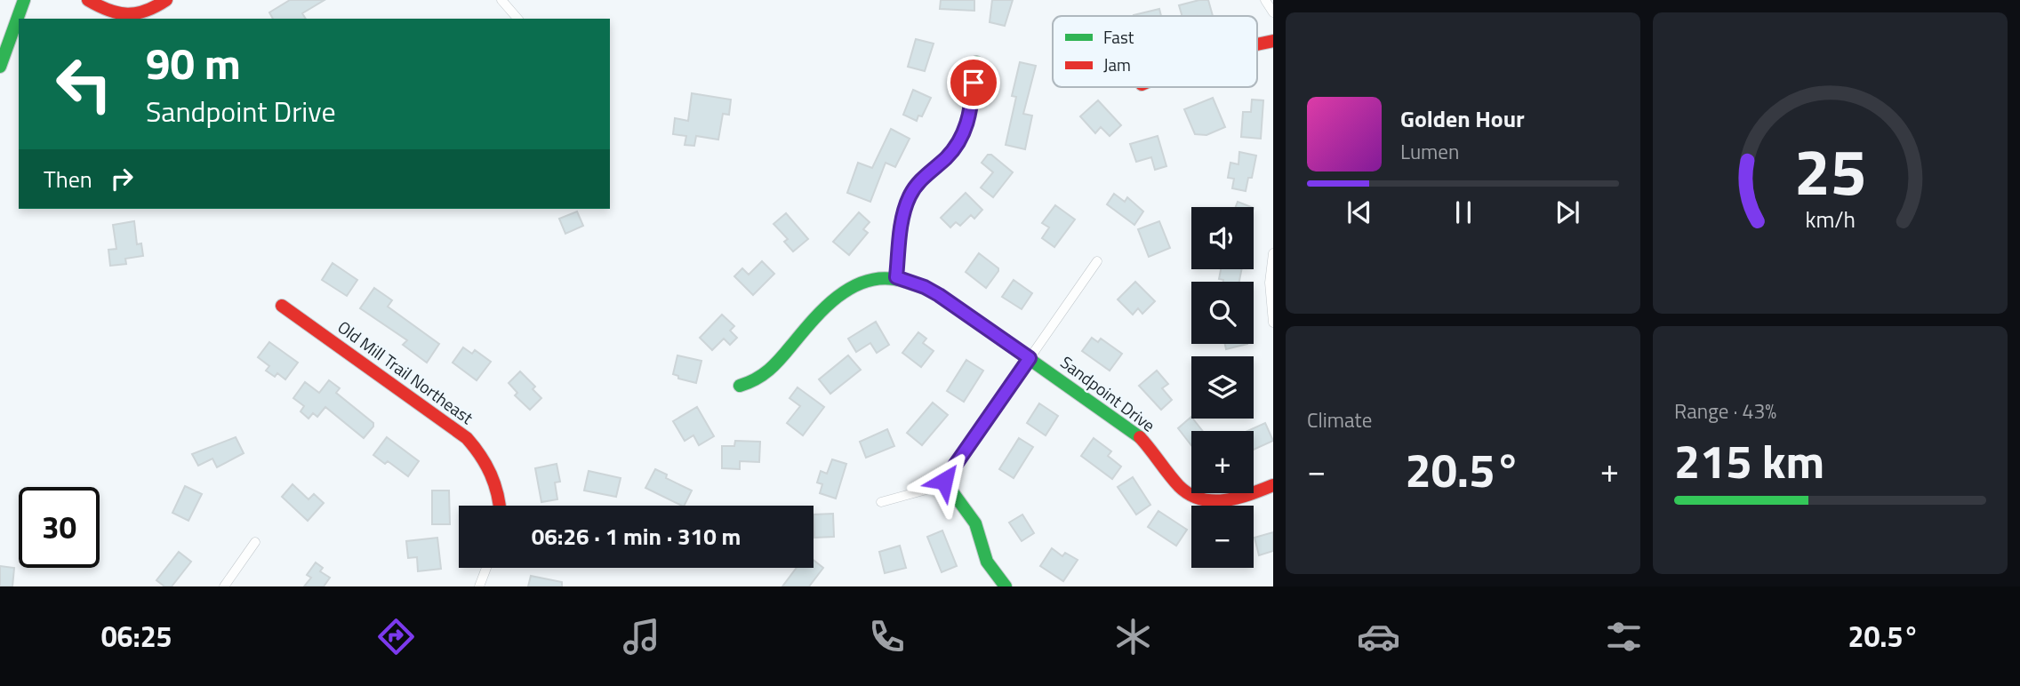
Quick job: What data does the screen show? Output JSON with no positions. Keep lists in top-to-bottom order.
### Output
{
  "streets": {
    "street": ["Old Mill Trail Northeast", "Sandpoint Drive"]
  },
  "legend": ["Fast", "Jam"],
  "page": {
    "turn": ["90 m", "Sandpoint Drive"],
    "song": ["Golden Hour", "Lumen"],
    "then": "Then",
    "map_buttons": ["+", "−"],
    "tile": [
      "Climate",
      ["Range · 43%", "215 km"]
    ],
    "heat": ["−", "20.5°", "+"],
    "limit": "30",
    "trip": "06:26 · 1 min · 310 m",
    "tabs": ["06:25", "20.5°"],
    "gauge": ["25", "km/h"]
  }
}
